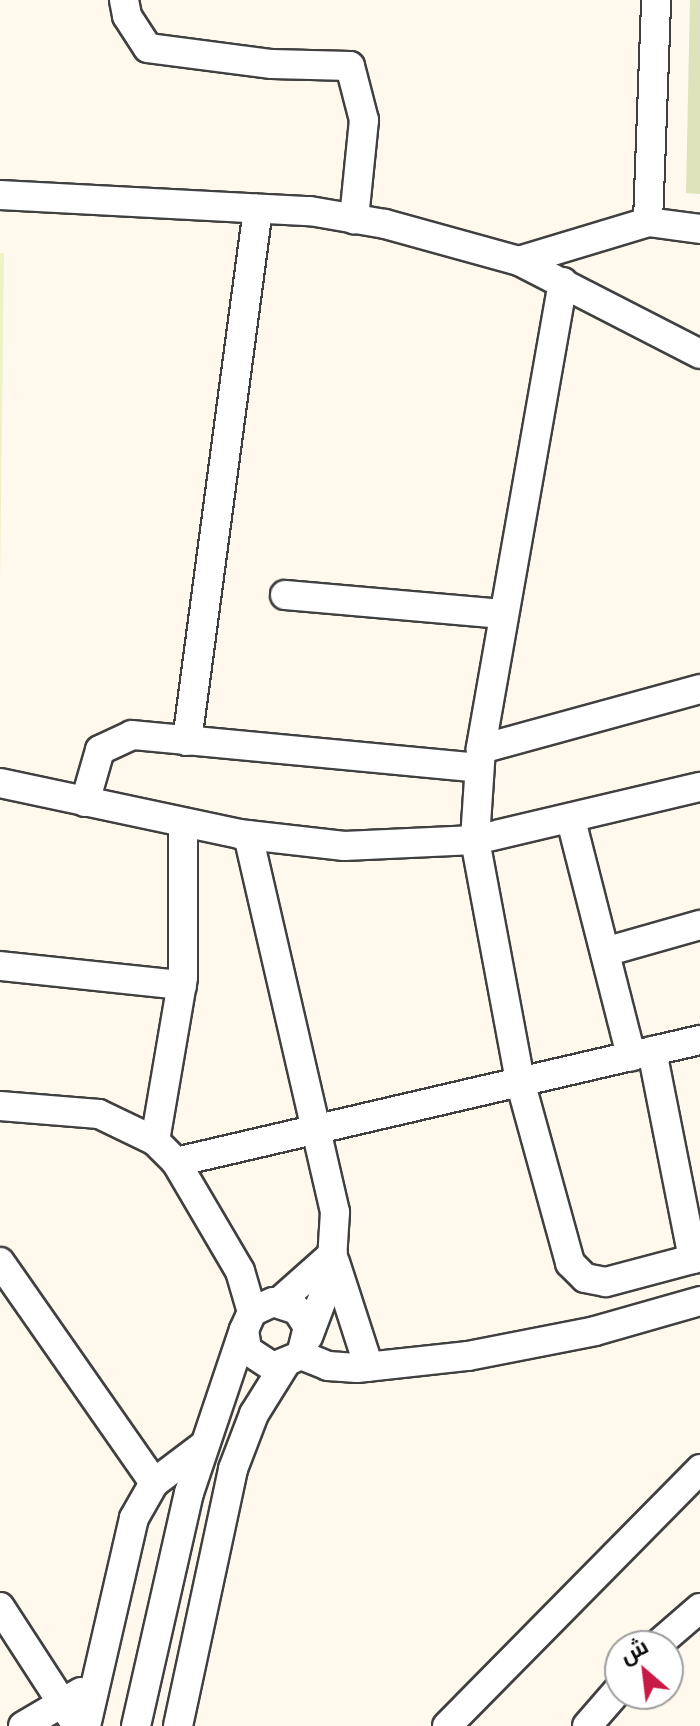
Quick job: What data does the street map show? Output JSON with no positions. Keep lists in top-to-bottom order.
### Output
{
  "north": "top left"
}
